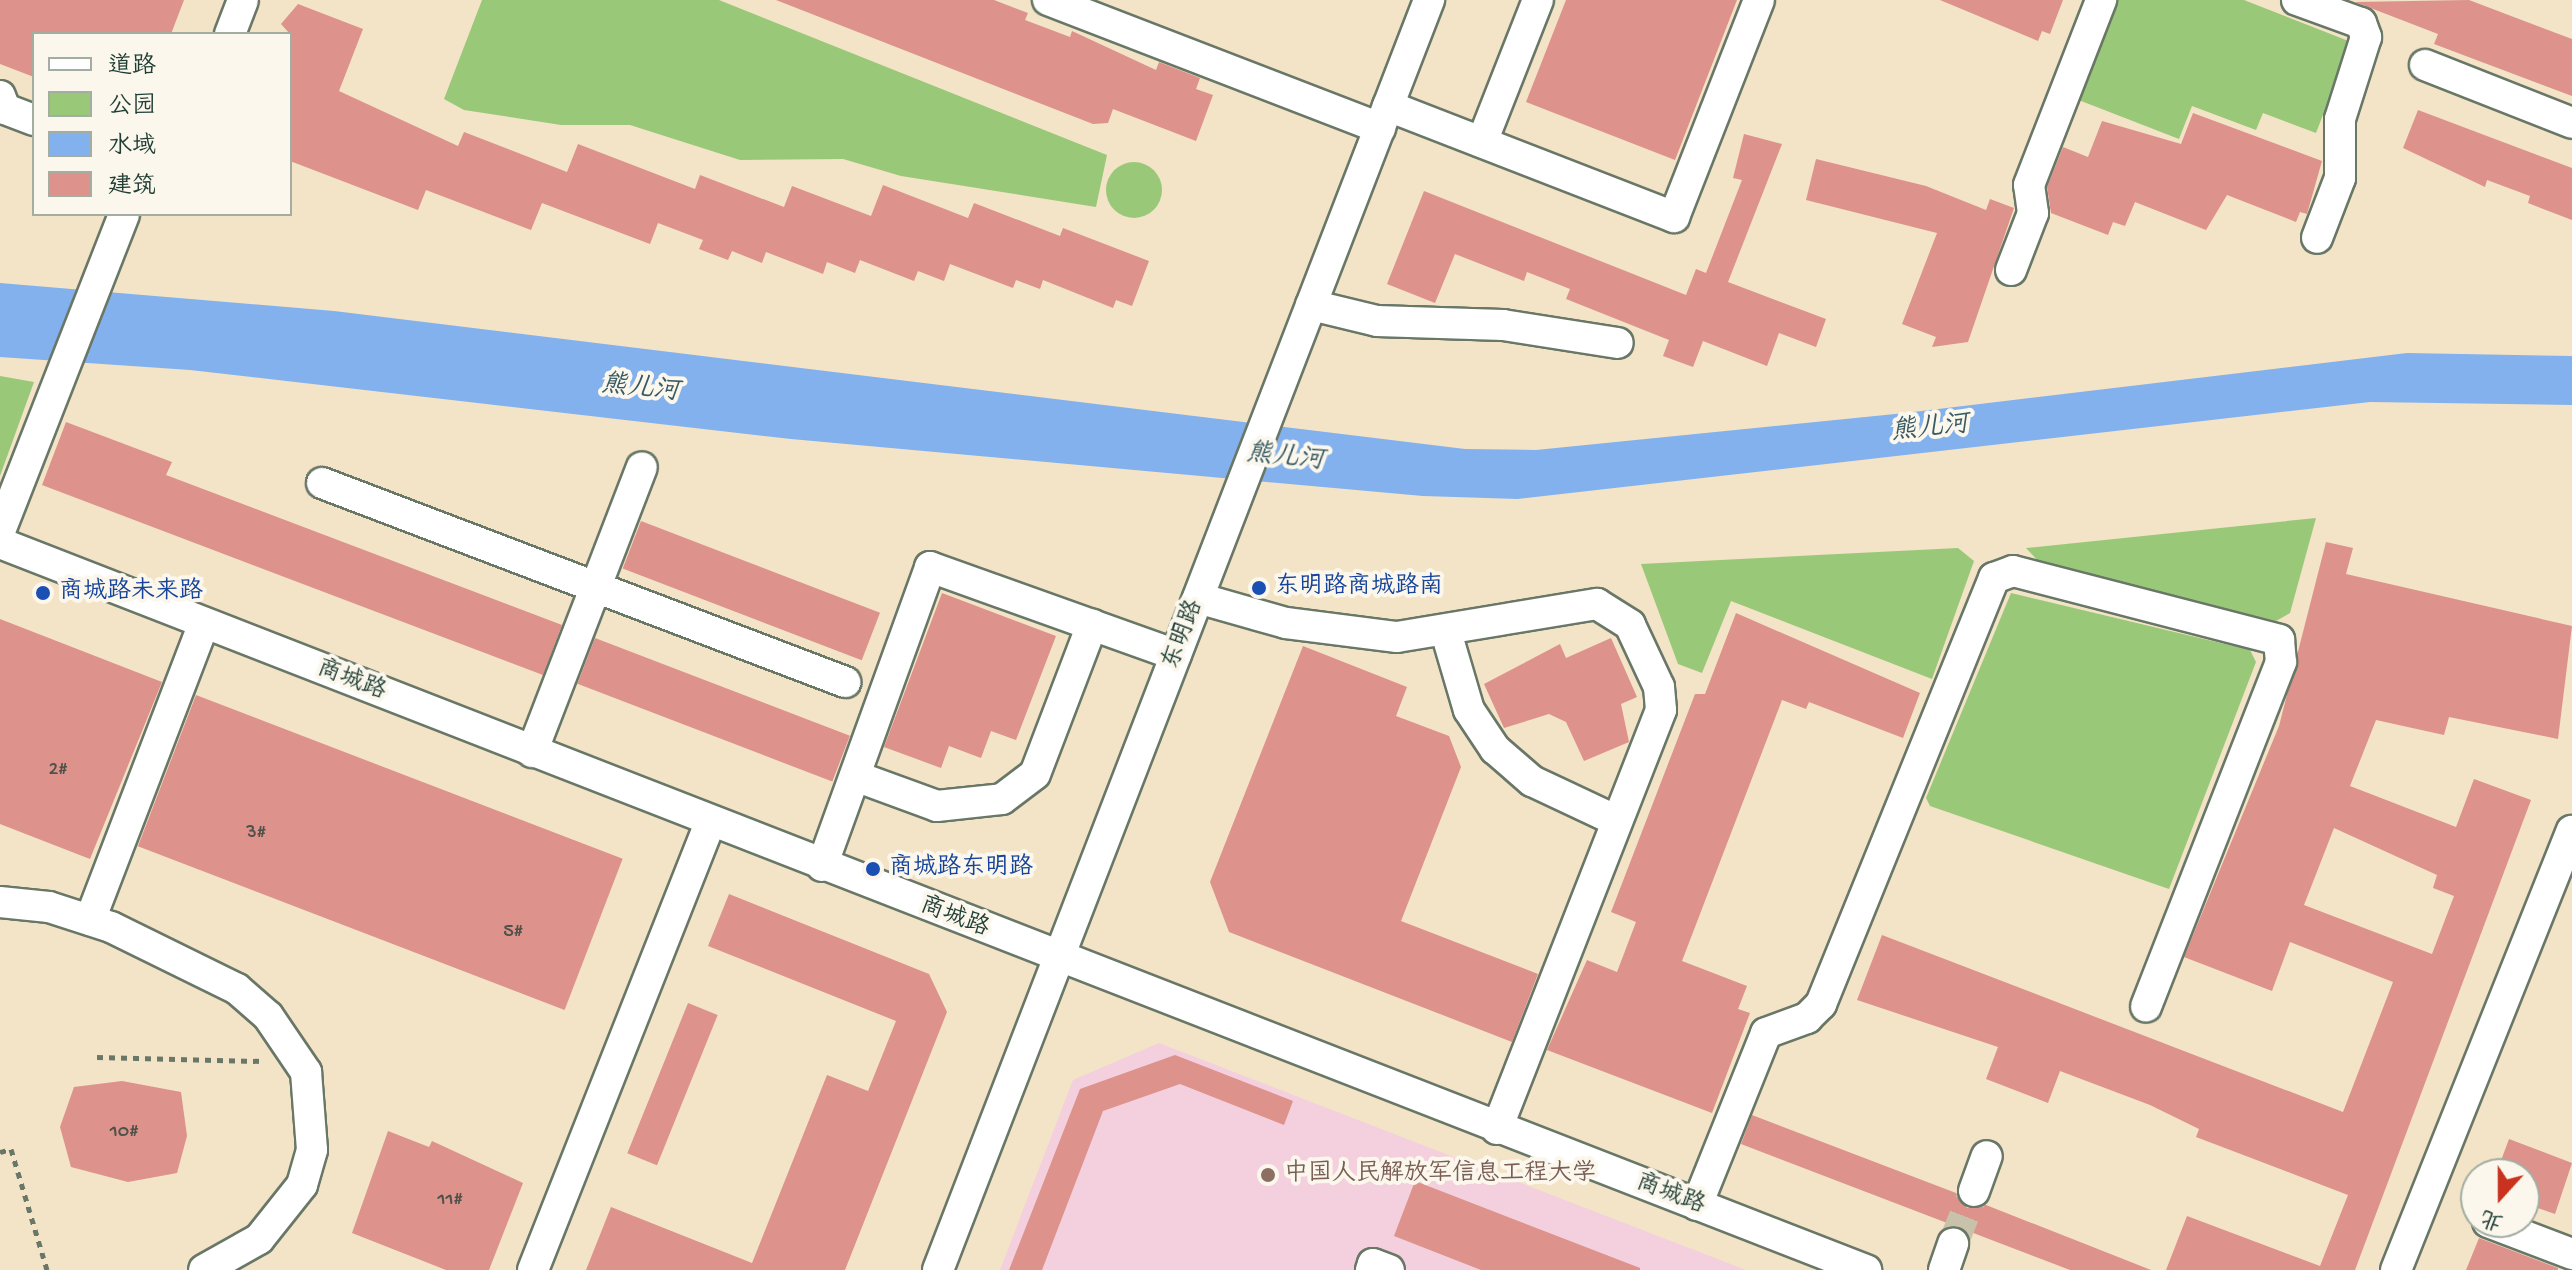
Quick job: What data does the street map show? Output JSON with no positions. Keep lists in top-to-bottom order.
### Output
{
  "streets": {
    "street": ["东明路", "商城路"]
  },
  "crossings": [
    ["东明路", "商城路"]
  ],
  "water": ["熊儿河"],
  "places": [
    "东明路商城路南",
    "商城路未来路",
    "商城路东明路",
    "中国人民解放军信息工程大学"
  ],
  "house_numbers": [
    "2#",
    "3#",
    "5#",
    "10#",
    "11#"
  ],
  "legend": [
    "道路",
    "公园",
    "水域",
    "建筑"
  ],
  "north": "bottom"
}
